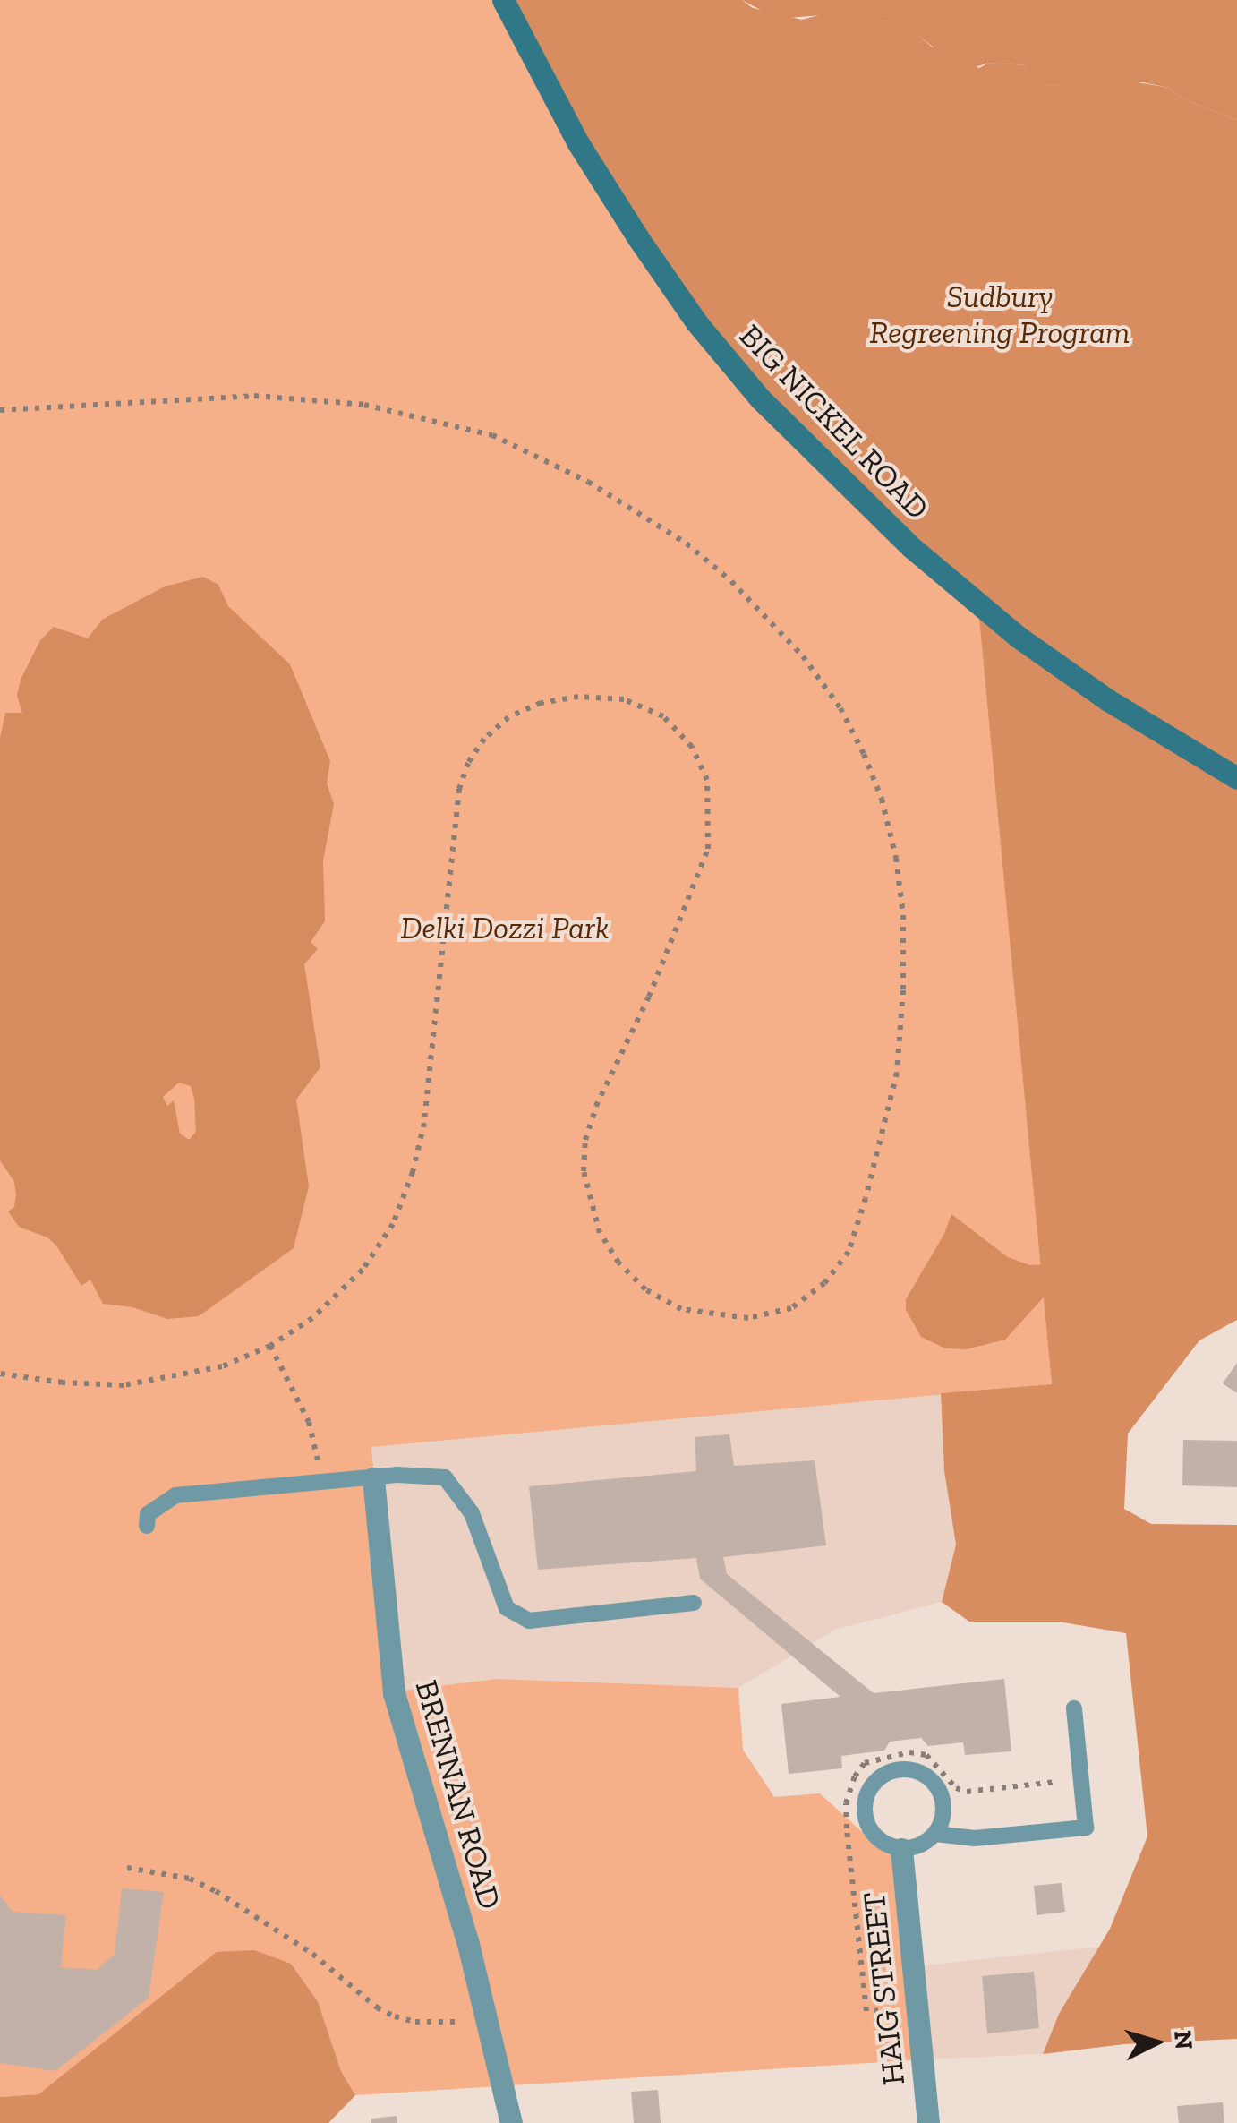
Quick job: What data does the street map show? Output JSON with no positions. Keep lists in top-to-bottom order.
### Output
{
  "streets": {
    "main road": ["BIG NICKEL ROAD"],
    "street": ["BRENNAN ROAD", "HAIG STREET"]
  },
  "parks": ["Sudbury Regreening Program", "Delki Dozzi Park"],
  "north": "right"
}
